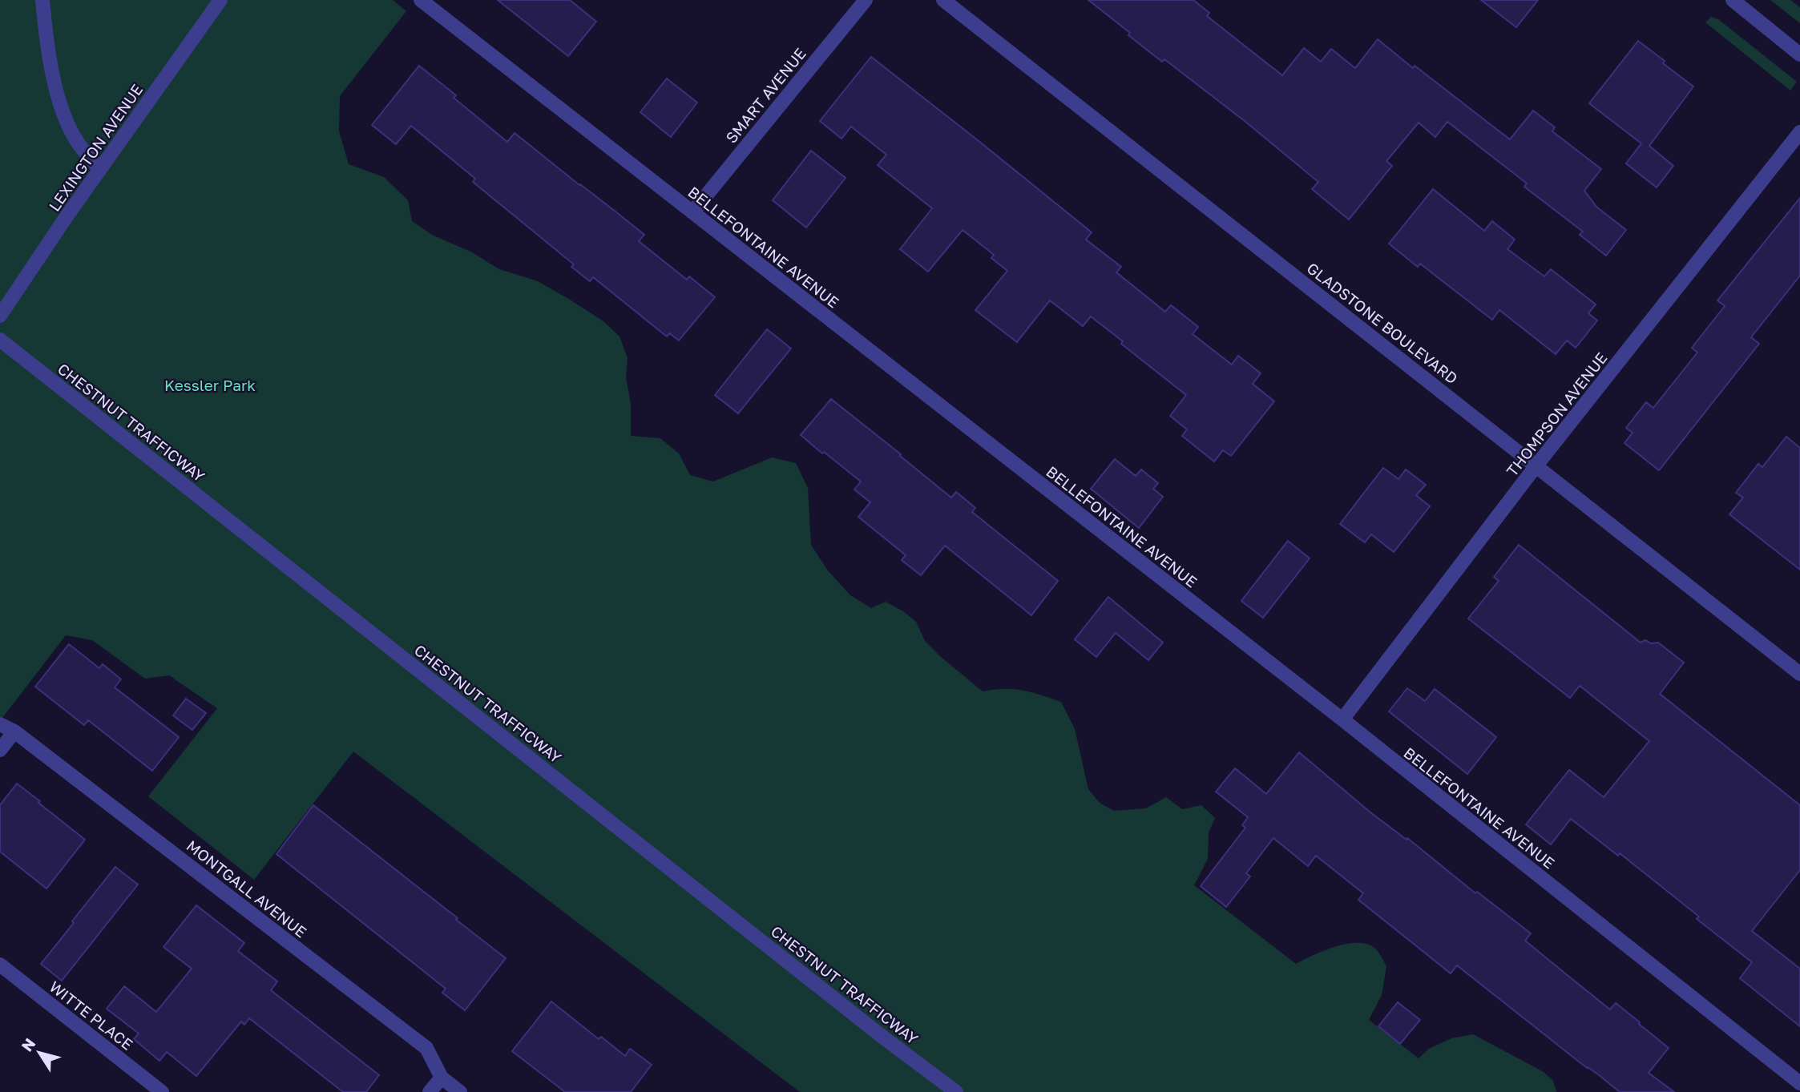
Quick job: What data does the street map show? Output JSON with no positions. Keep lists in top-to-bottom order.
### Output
{
  "streets": {
    "street": [
      "SMART AVENUE",
      "LEXINGTON AVENUE",
      "BELLEFONTAINE AVENUE",
      "GLADSTONE BOULEVARD",
      "THOMPSON AVENUE",
      "CHESTNUT TRAFFICWAY",
      "MONTGALL AVENUE",
      "WITTE PLACE"
    ]
  },
  "crossings": [
    ["SMART AVENUE", "BELLEFONTAINE AVENUE"],
    ["BELLEFONTAINE AVENUE", "THOMPSON AVENUE"],
    ["GLADSTONE BOULEVARD", "THOMPSON AVENUE"]
  ],
  "parks": ["Kessler Park"],
  "north": "top left"
}
